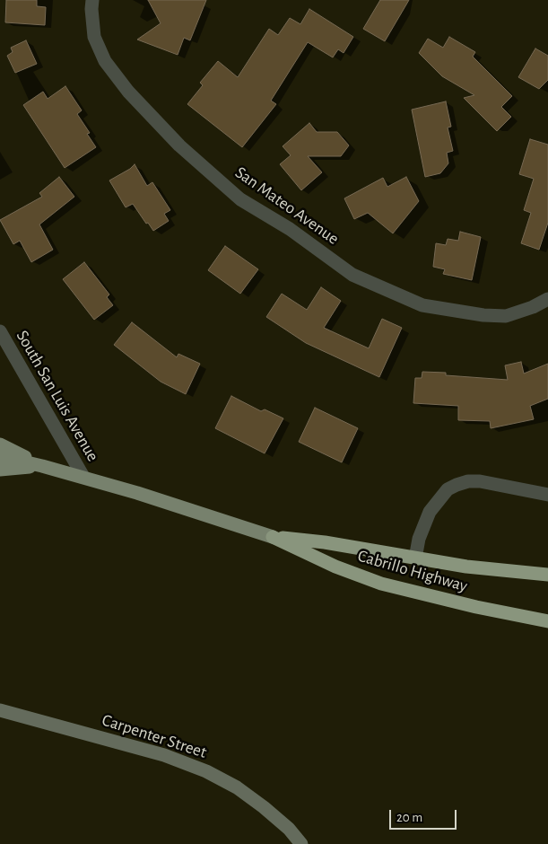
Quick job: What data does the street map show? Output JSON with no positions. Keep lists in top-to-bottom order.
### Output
{
  "streets": {
    "highway": ["Cabrillo Highway"],
    "street": ["San Mateo Avenue", "South San Luis Avenue", "Carpenter Street"]
  },
  "crossings": [
    ["South San Luis Avenue", "Cabrillo Highway"]
  ],
  "scale_bar": "20 m"
}
